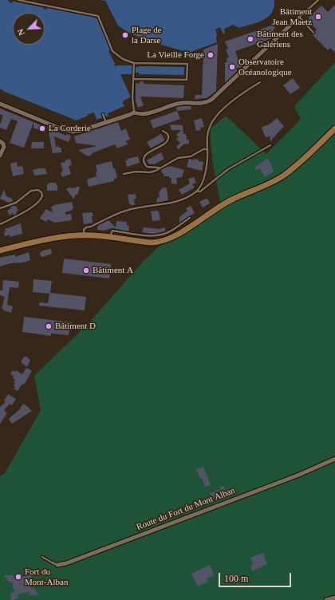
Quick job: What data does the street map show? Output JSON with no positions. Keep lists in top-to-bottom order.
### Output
{
  "streets": {
    "street": ["Route du Fort du Mont Alban"]
  },
  "places": [
    "Bâtiment Jean Maetz",
    "Plage de la Darse",
    "Bâtiment des Galériens",
    "La Vieille Forge",
    "Observatoire Océanologique",
    "La Corderie",
    "Bâtiment A",
    "Bâtiment D",
    "Fort du Mont-Alban"
  ],
  "scale_bar": "100 m",
  "north": "bottom left"
}
